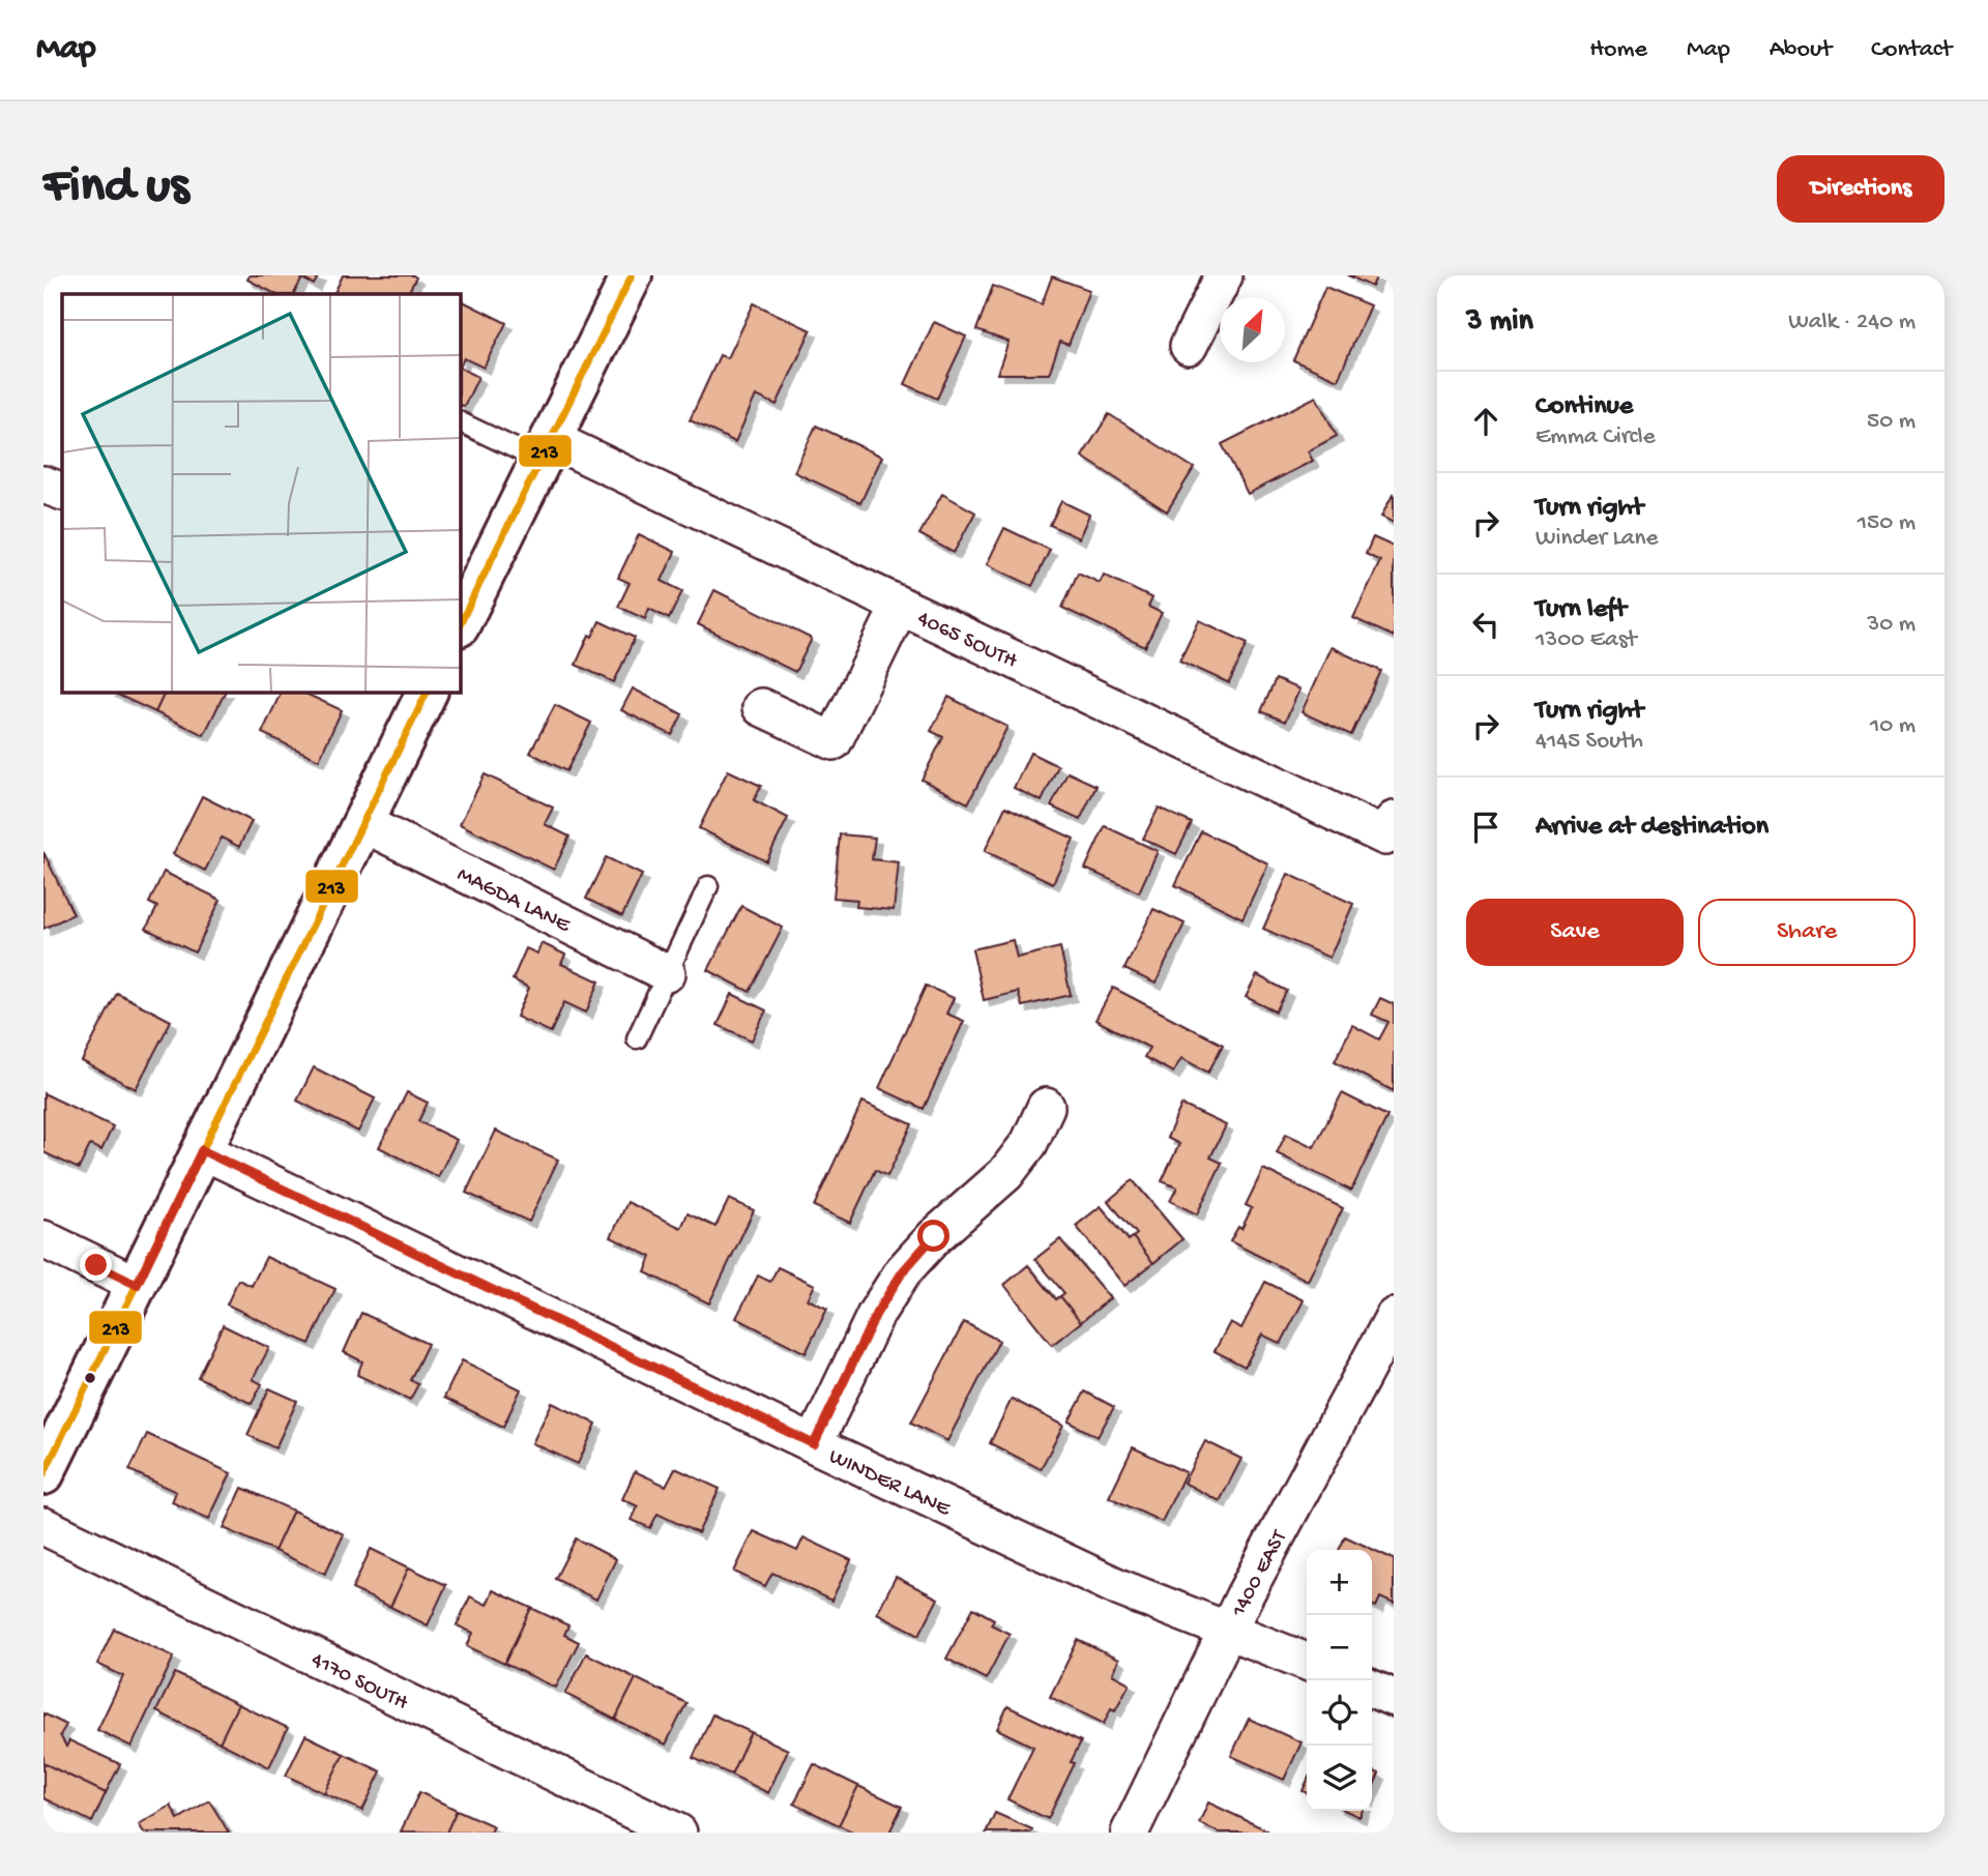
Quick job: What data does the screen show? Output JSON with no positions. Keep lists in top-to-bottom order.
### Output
{
  "streets": {
    "street": [
      "4065 SOUTH",
      "MAGDA LANE",
      "WINDER LANE",
      "1400 EAST",
      "4170 SOUTH"
    ]
  },
  "crossings": [
    ["WINDER LANE", "1400 EAST"]
  ],
  "lines": ["transit line 213"],
  "north": "top right",
  "page": {
    "header": "Map",
    "nav": [
      "Home",
      "Map",
      "About",
      "Contact"
    ],
    "buttons": [
      "Directions",
      ["Save", "Share"]
    ],
    "title": "Find us",
    "heading": ["3 min", "Walk · 240 m"],
    "list": [
      ["Continue", "Emma Circle", "50 m"],
      ["Turn right", "Winder Lane", "150 m"],
      ["Turn left", "1300 East", "30 m"],
      ["Turn right", "4145 South", "10 m"],
      "Arrive at destination"
    ],
    "map_buttons": ["+", "−"]
  }
}
